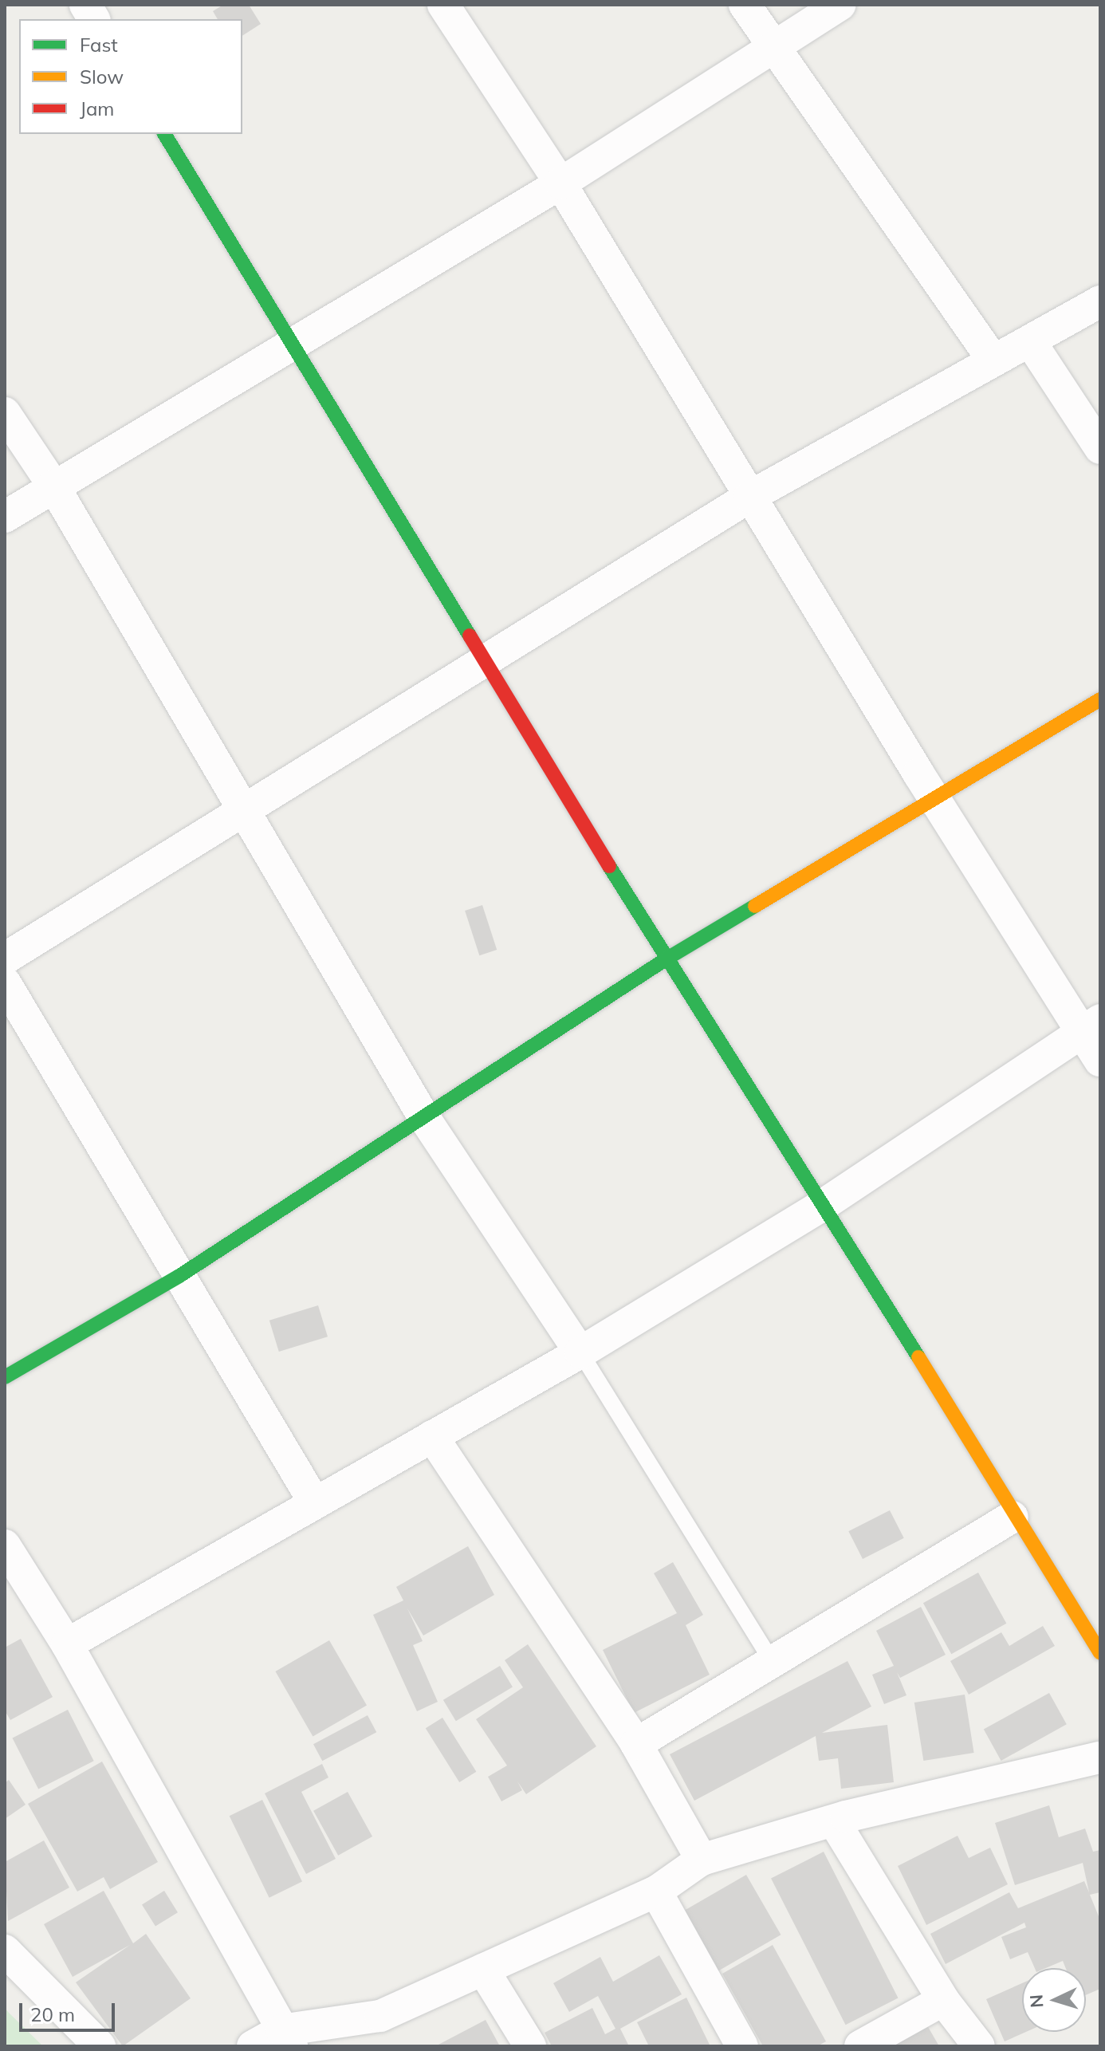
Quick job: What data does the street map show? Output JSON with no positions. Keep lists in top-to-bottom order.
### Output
{
  "legend": ["Fast", "Slow", "Jam"],
  "scale_bar": "20 m",
  "north": "left"
}
